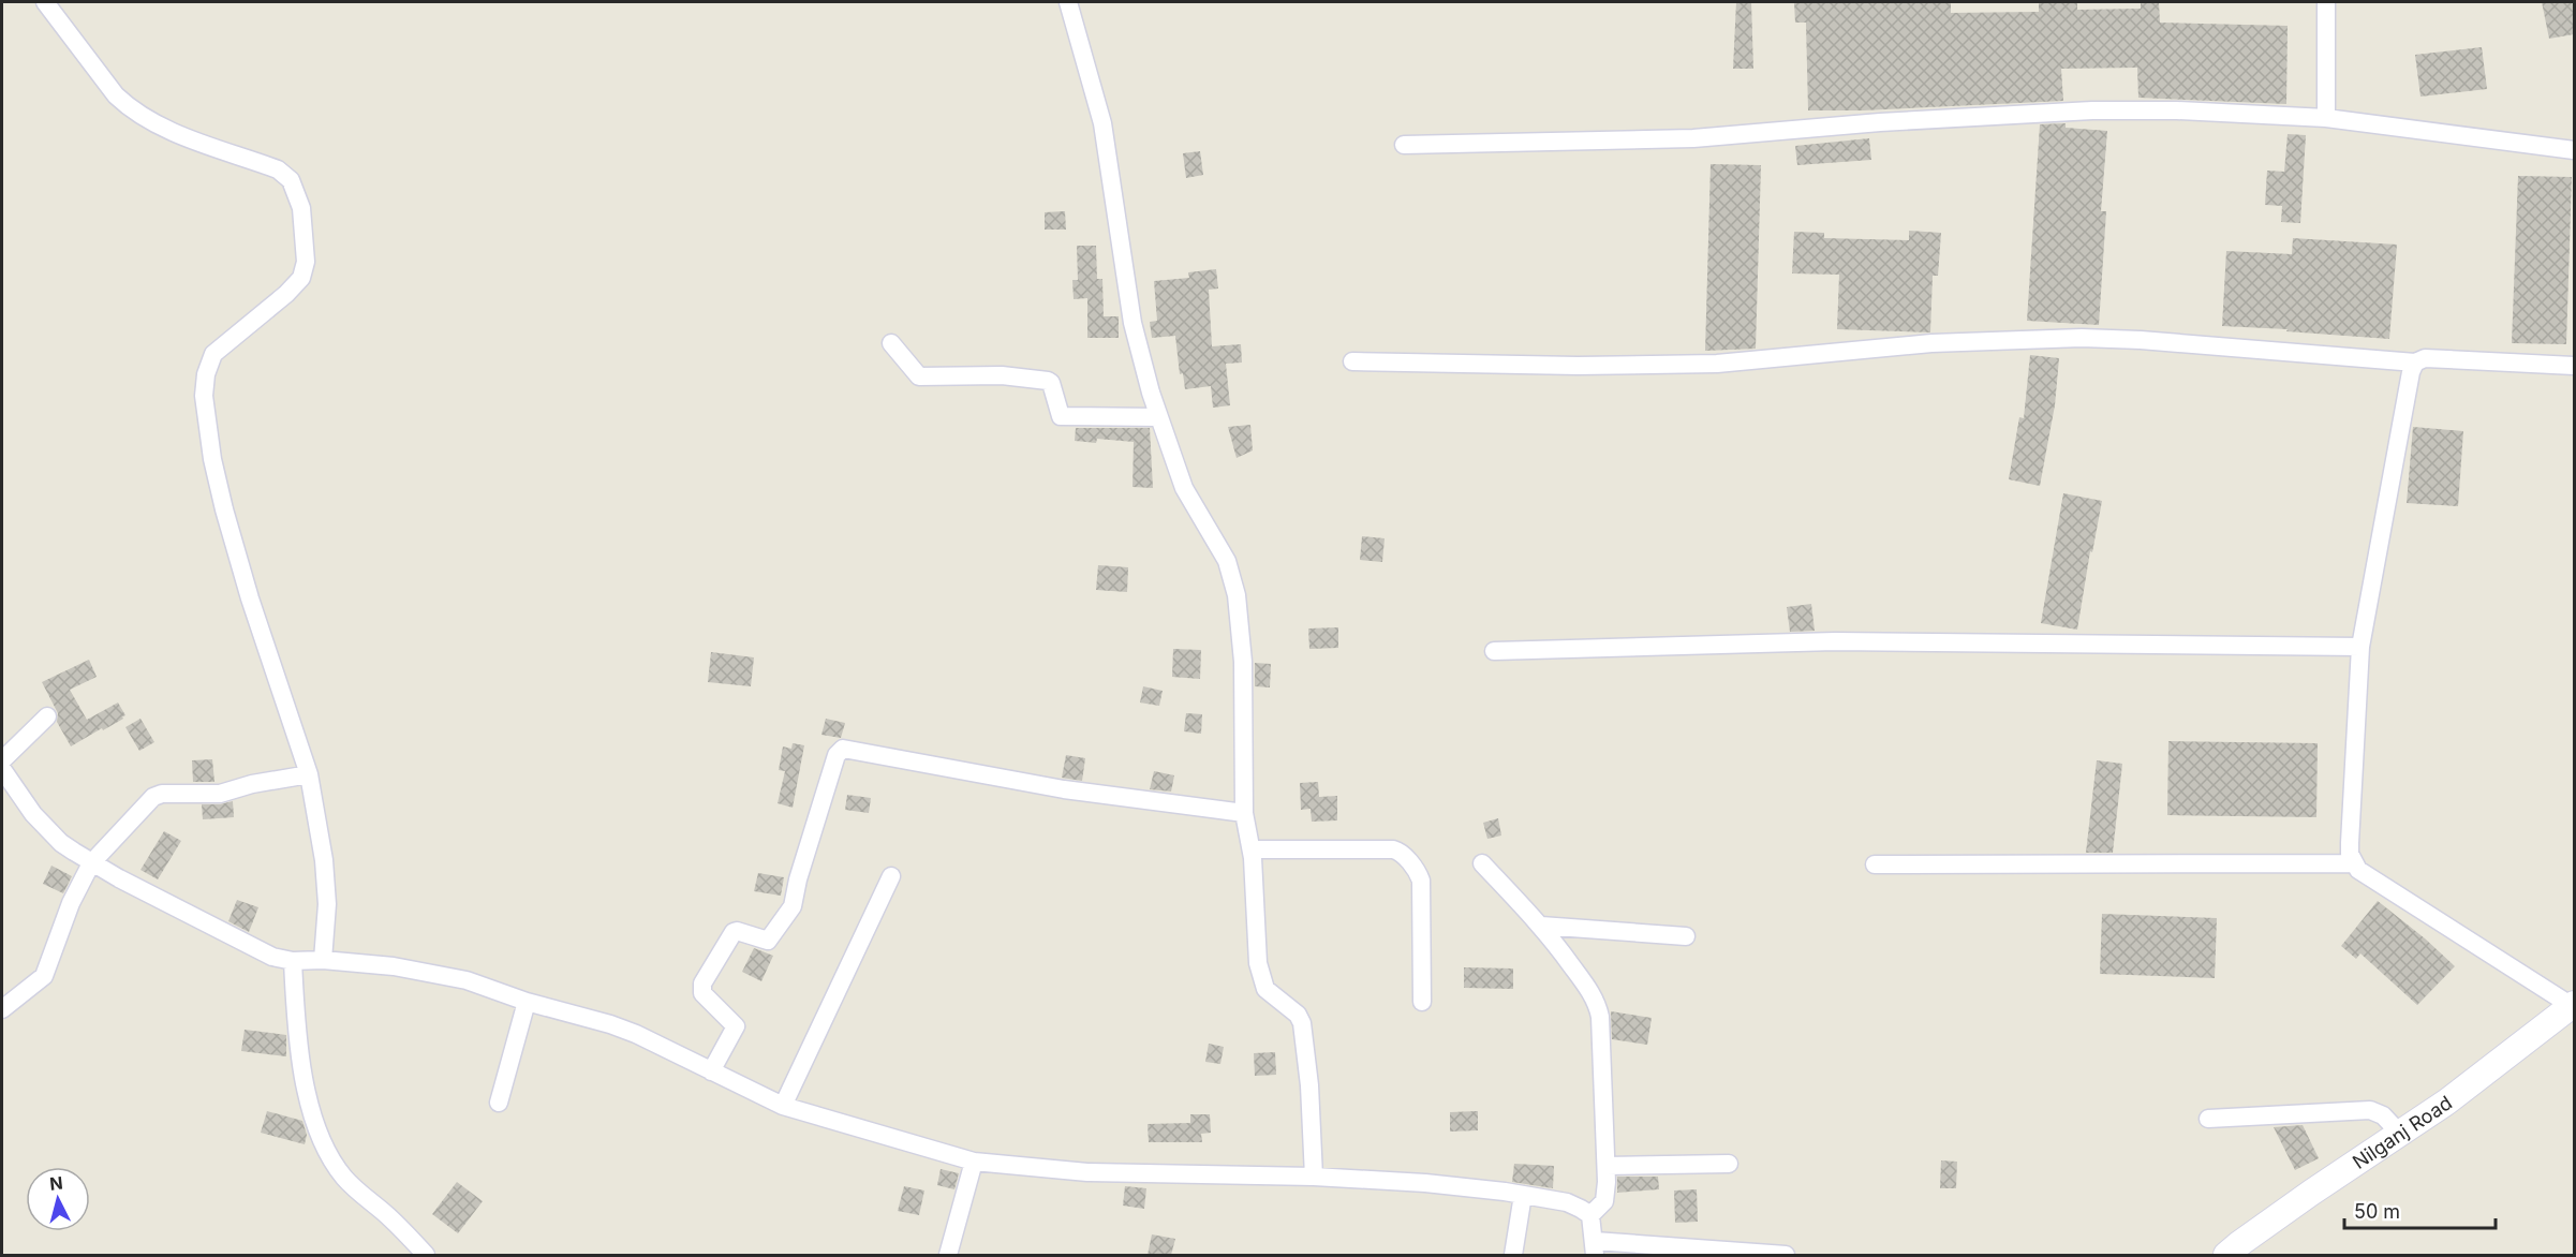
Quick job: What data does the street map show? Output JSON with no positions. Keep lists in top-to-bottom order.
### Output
{
  "streets": {
    "street": ["Nilganj Road"]
  },
  "scale_bar": "50 m",
  "north": "top"
}
